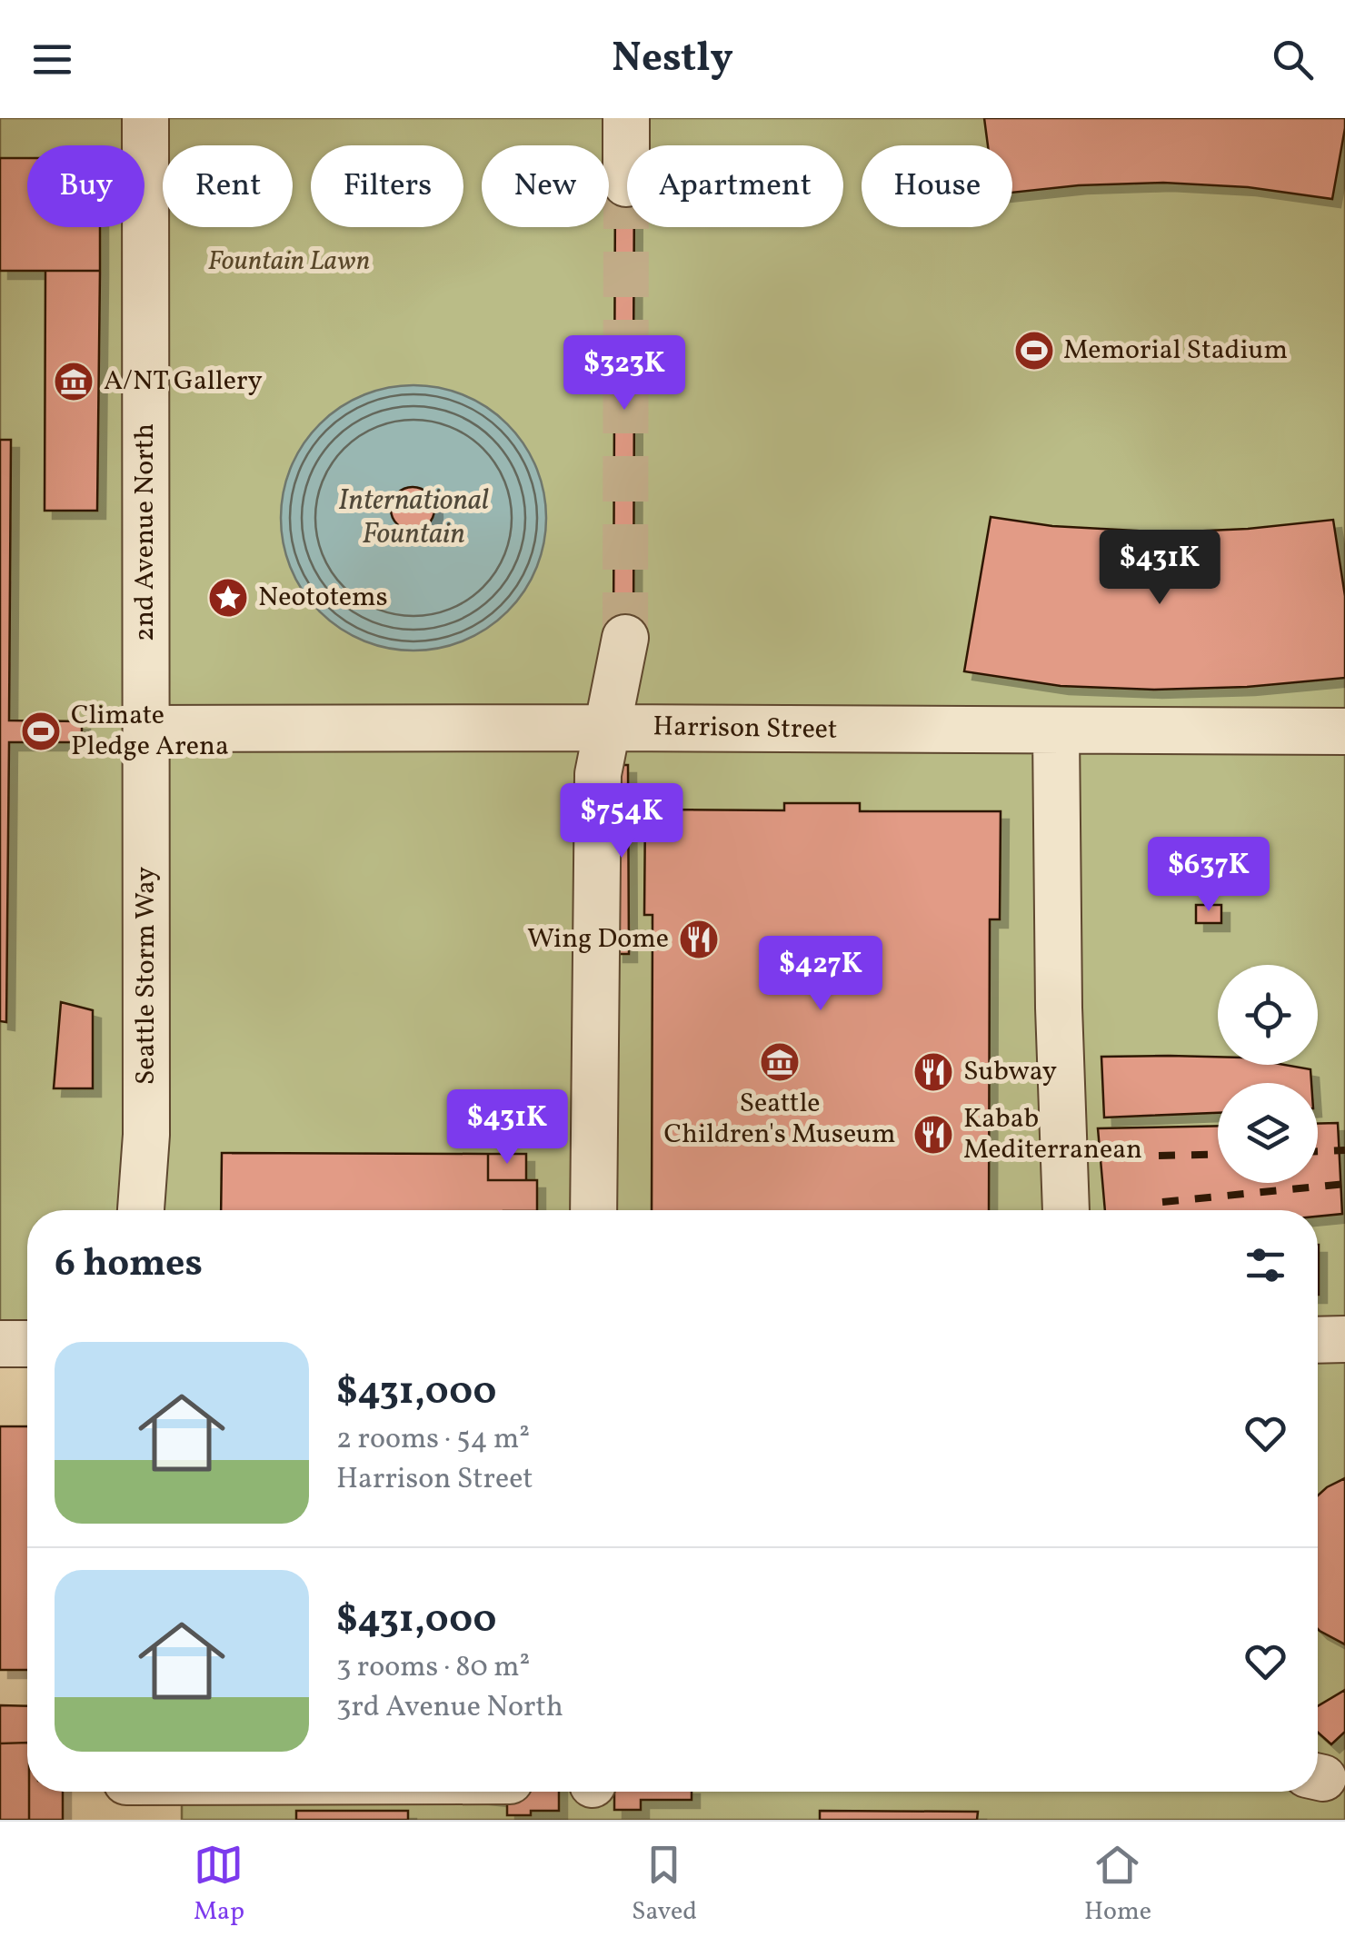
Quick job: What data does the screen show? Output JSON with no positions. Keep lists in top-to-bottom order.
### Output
{
  "streets": {
    "street": ["2nd Avenue North", "Harrison Street", "Seattle Storm Way"]
  },
  "crossings": [
    ["2nd Avenue North", "Harrison Street"],
    ["2nd Avenue North", "Seattle Storm Way"],
    ["Harrison Street", "Seattle Storm Way"]
  ],
  "water": ["International Fountain"],
  "parks": ["Fountain Lawn"],
  "places": {
    "sports": ["Memorial Stadium", "Climate Pledge Arena"],
    "museum": ["A/NT Gallery", "Seattle Children's Museum"],
    "place": ["Neototems"],
    "restaurant": ["Wing Dome", "Subway", "Kabab Mediterranean"]
  },
  "page": {
    "header": "Nestly",
    "chip": [
      "Buy",
      "Rent",
      "Filters",
      "New",
      "Apartment",
      "House"
    ],
    "price": [
      "$323K",
      "$431K",
      "$754K",
      "$637K",
      "$427K",
      "$431K"
    ],
    "heading": "6 homes",
    "list": [
      {
        "name": "$431,000",
        "note": "2 rooms · 54 m² · Harrison Street"
      },
      {
        "name": "$431,000",
        "note": "3 rooms · 80 m² · 3rd Avenue North"
      }
    ],
    "tabs": ["Map", "Saved", "Home"]
  }
}
